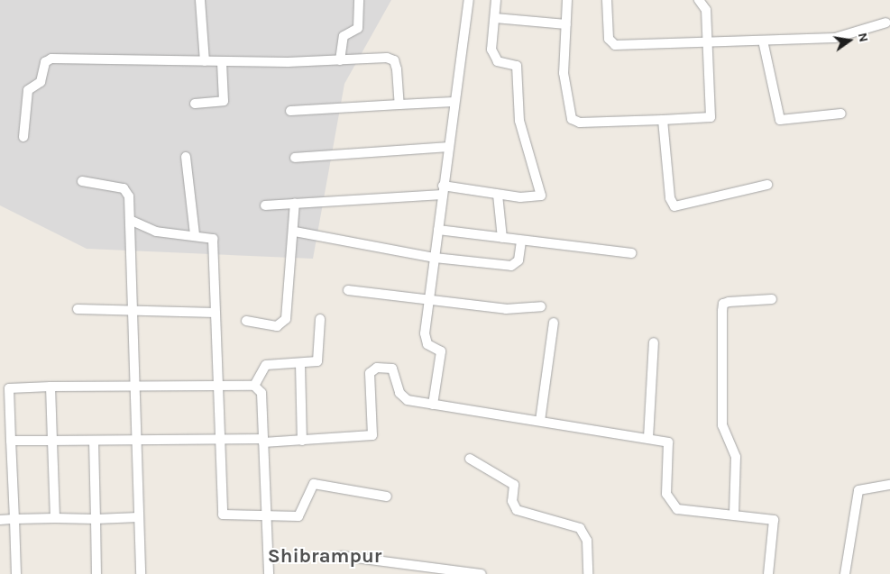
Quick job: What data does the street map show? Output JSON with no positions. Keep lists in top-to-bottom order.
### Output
{
  "districts": ["Shibrampur"],
  "north": "right"
}
